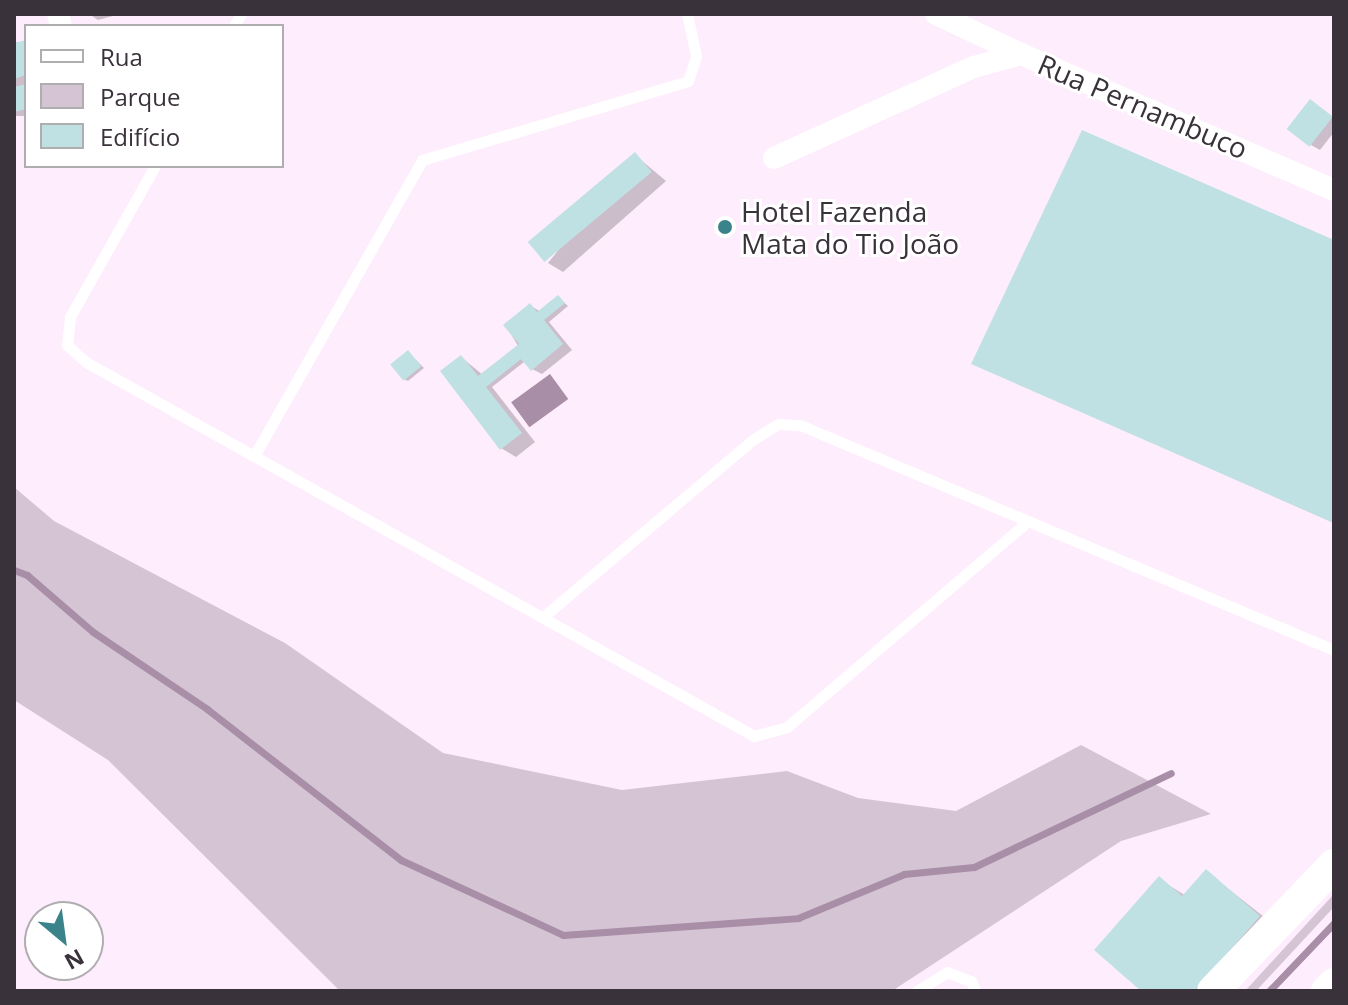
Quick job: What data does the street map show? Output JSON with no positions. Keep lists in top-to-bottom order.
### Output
{
  "streets": {
    "street": ["Rua Pernambuco"]
  },
  "places": ["Hotel Fazenda Mata do Tio João"],
  "legend": ["Rua", "Parque", "Edifício"],
  "north": "bottom right"
}
